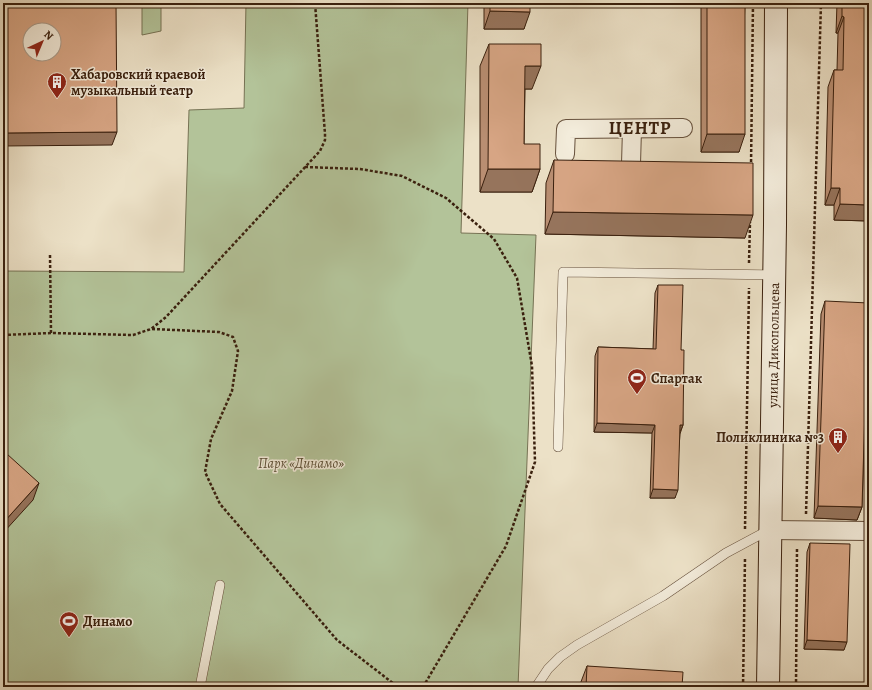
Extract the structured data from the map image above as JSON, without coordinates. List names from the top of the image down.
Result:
{
  "streets": {
    "main road": ["улица Дикопольцева"]
  },
  "districts": ["ЦЕНТР"],
  "parks": ["Парк «Динамо»"],
  "places": {
    "building": ["Хабаровский краевой музыкальный театр", "Поликлиника №3"],
    "sports": ["Спартак", "Динамо"]
  },
  "north": "top right"
}
